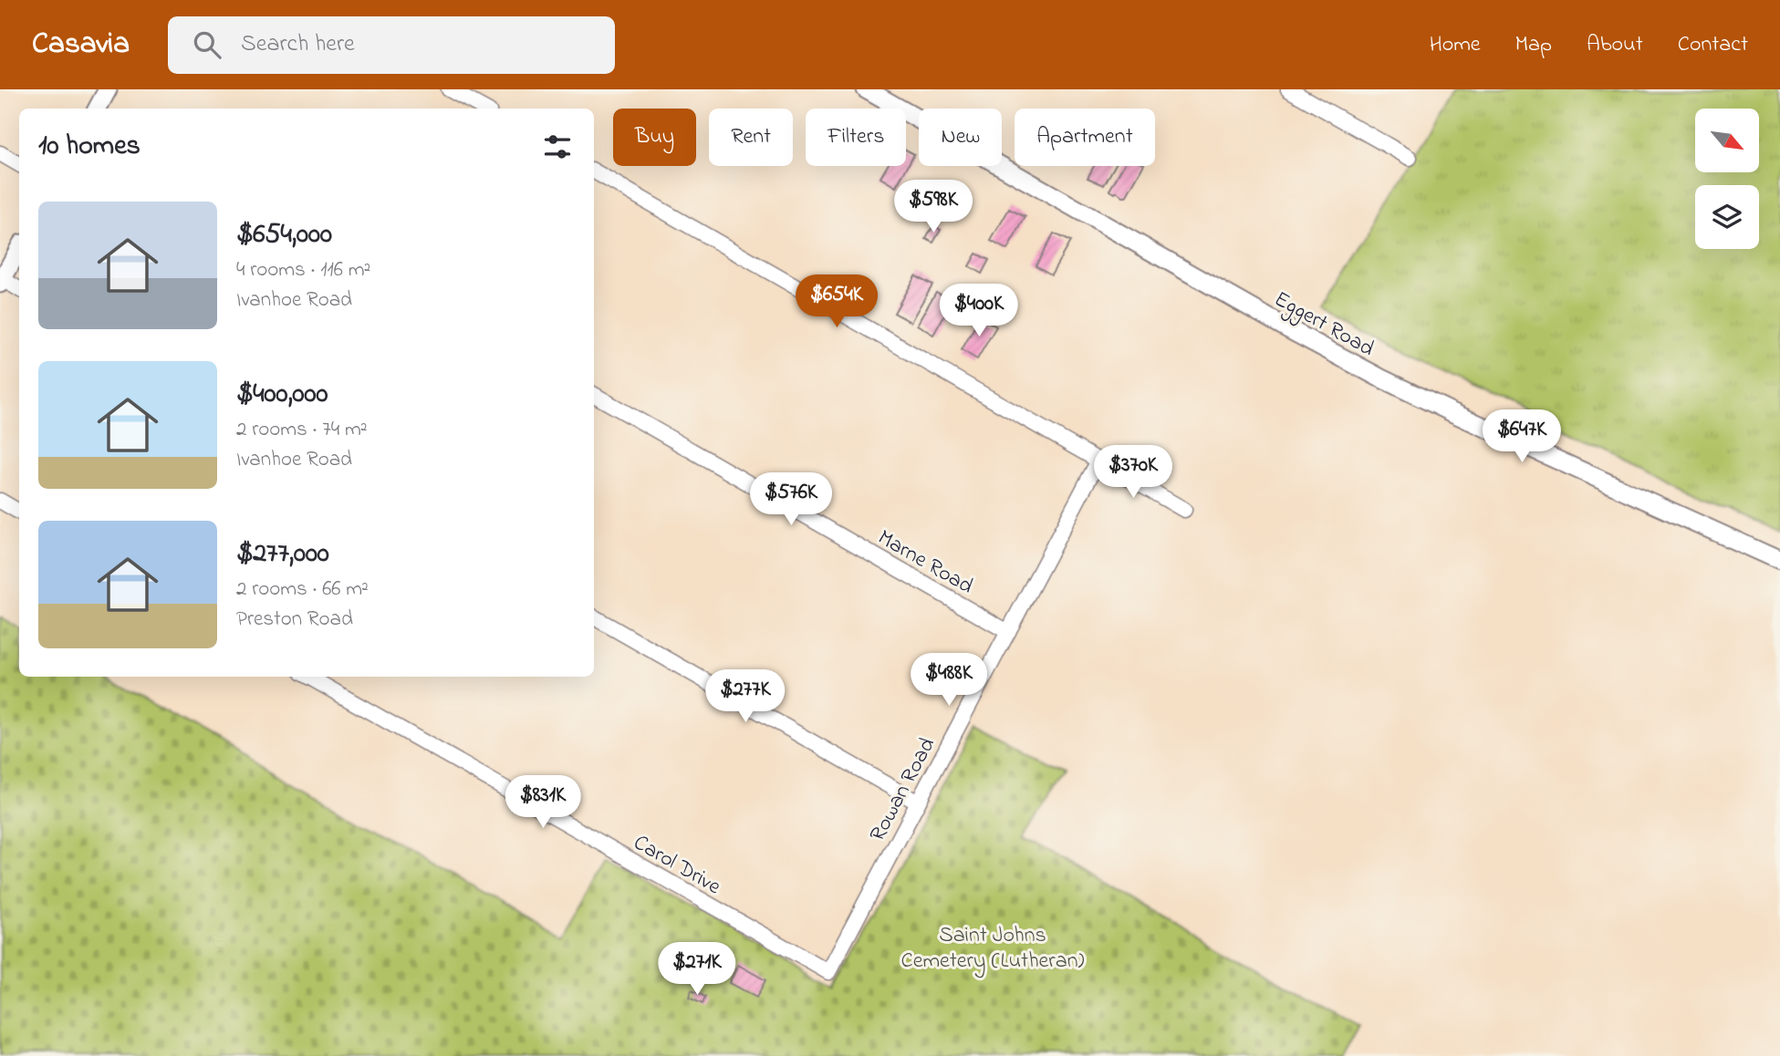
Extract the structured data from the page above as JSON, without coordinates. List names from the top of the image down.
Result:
{
  "streets": {
    "street": [
      "Eggert Road",
      "Marne Road",
      "Rowan Road",
      "Carol Drive"
    ]
  },
  "crossings": [
    ["Marne Road", "Rowan Road"],
    ["Rowan Road", "Carol Drive"]
  ],
  "parks": ["Saint Johns Cemetery (Lutheran)"],
  "north": "bottom right",
  "page": {
    "header": "Casavia",
    "search": "Search here",
    "nav": [
      "Home",
      "Map",
      "About",
      "Contact"
    ],
    "chip": [
      "Buy",
      "Rent",
      "Filters",
      "New",
      "Apartment"
    ],
    "heading": "10 homes",
    "price": [
      "$598K",
      "$654K",
      "$400K",
      "$647K",
      "$370K",
      "$576K",
      "$488K",
      "$277K",
      "$831K",
      "$271K"
    ],
    "list": [
      {
        "name": "$654,000",
        "note": "4 rooms · 116 m² · Ivanhoe Road"
      },
      {
        "name": "$400,000",
        "note": "2 rooms · 74 m² · Ivanhoe Road"
      },
      {
        "name": "$277,000",
        "note": "2 rooms · 66 m² · Preston Road"
      }
    ]
  }
}
